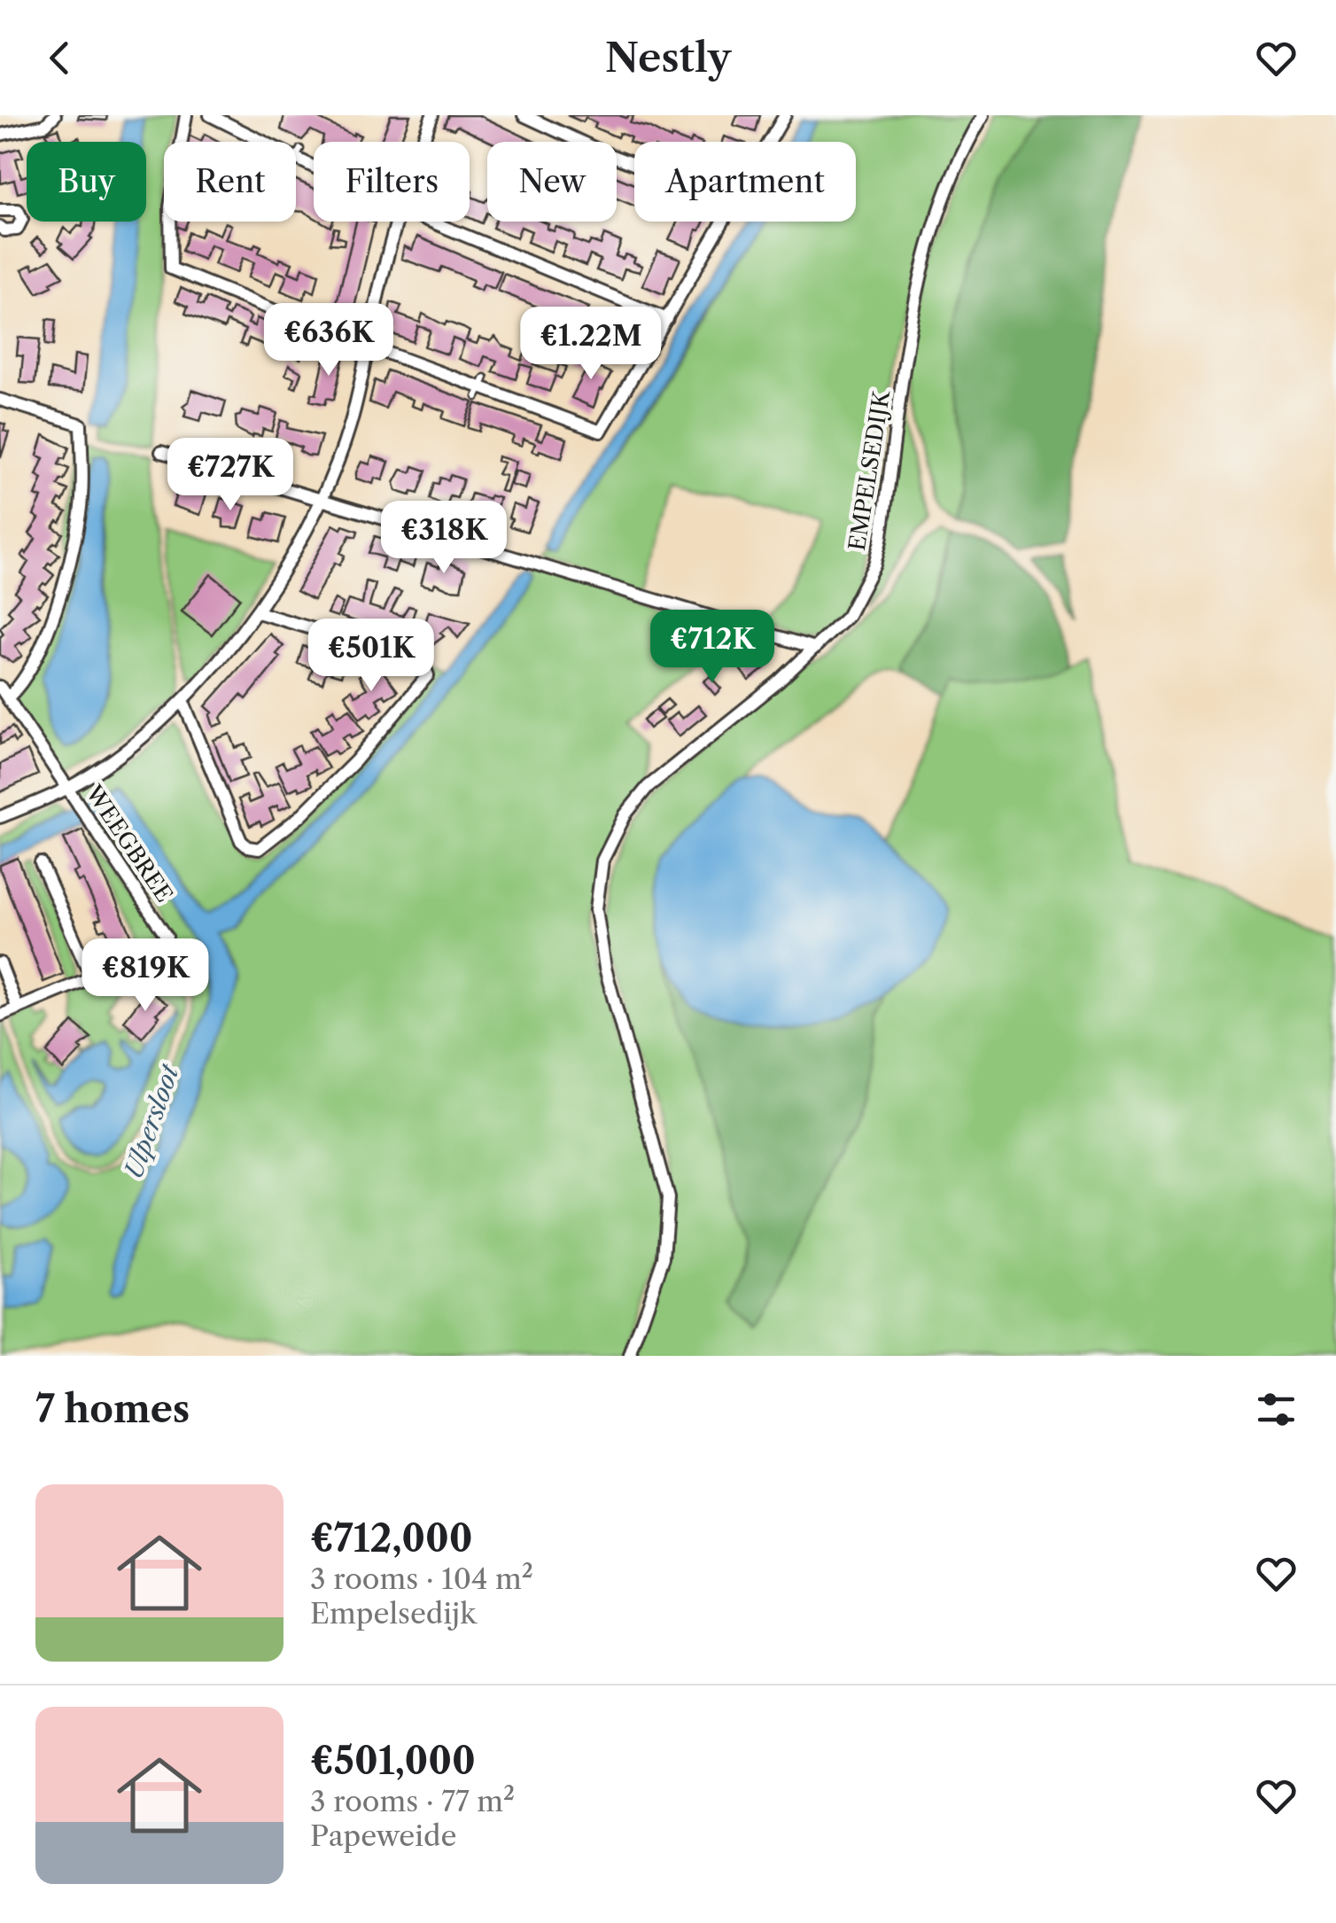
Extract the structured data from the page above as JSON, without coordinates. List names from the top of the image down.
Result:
{
  "streets": {
    "street": ["EMPELSEDIJK", "WEEGBREE"]
  },
  "water": ["Ulpersloot"],
  "page": {
    "header": "Nestly",
    "chip": [
      "Buy",
      "Rent",
      "Filters",
      "New",
      "Apartment"
    ],
    "price": [
      "€636K",
      "€1.22M",
      "€727K",
      "€318K",
      "€712K",
      "€501K",
      "€819K"
    ],
    "heading": "7 homes",
    "list": [
      {
        "name": "€712,000",
        "note": "3 rooms · 104 m² · Empelsedijk"
      },
      {
        "name": "€501,000",
        "note": "3 rooms · 77 m² · Papeweide"
      }
    ]
  }
}
